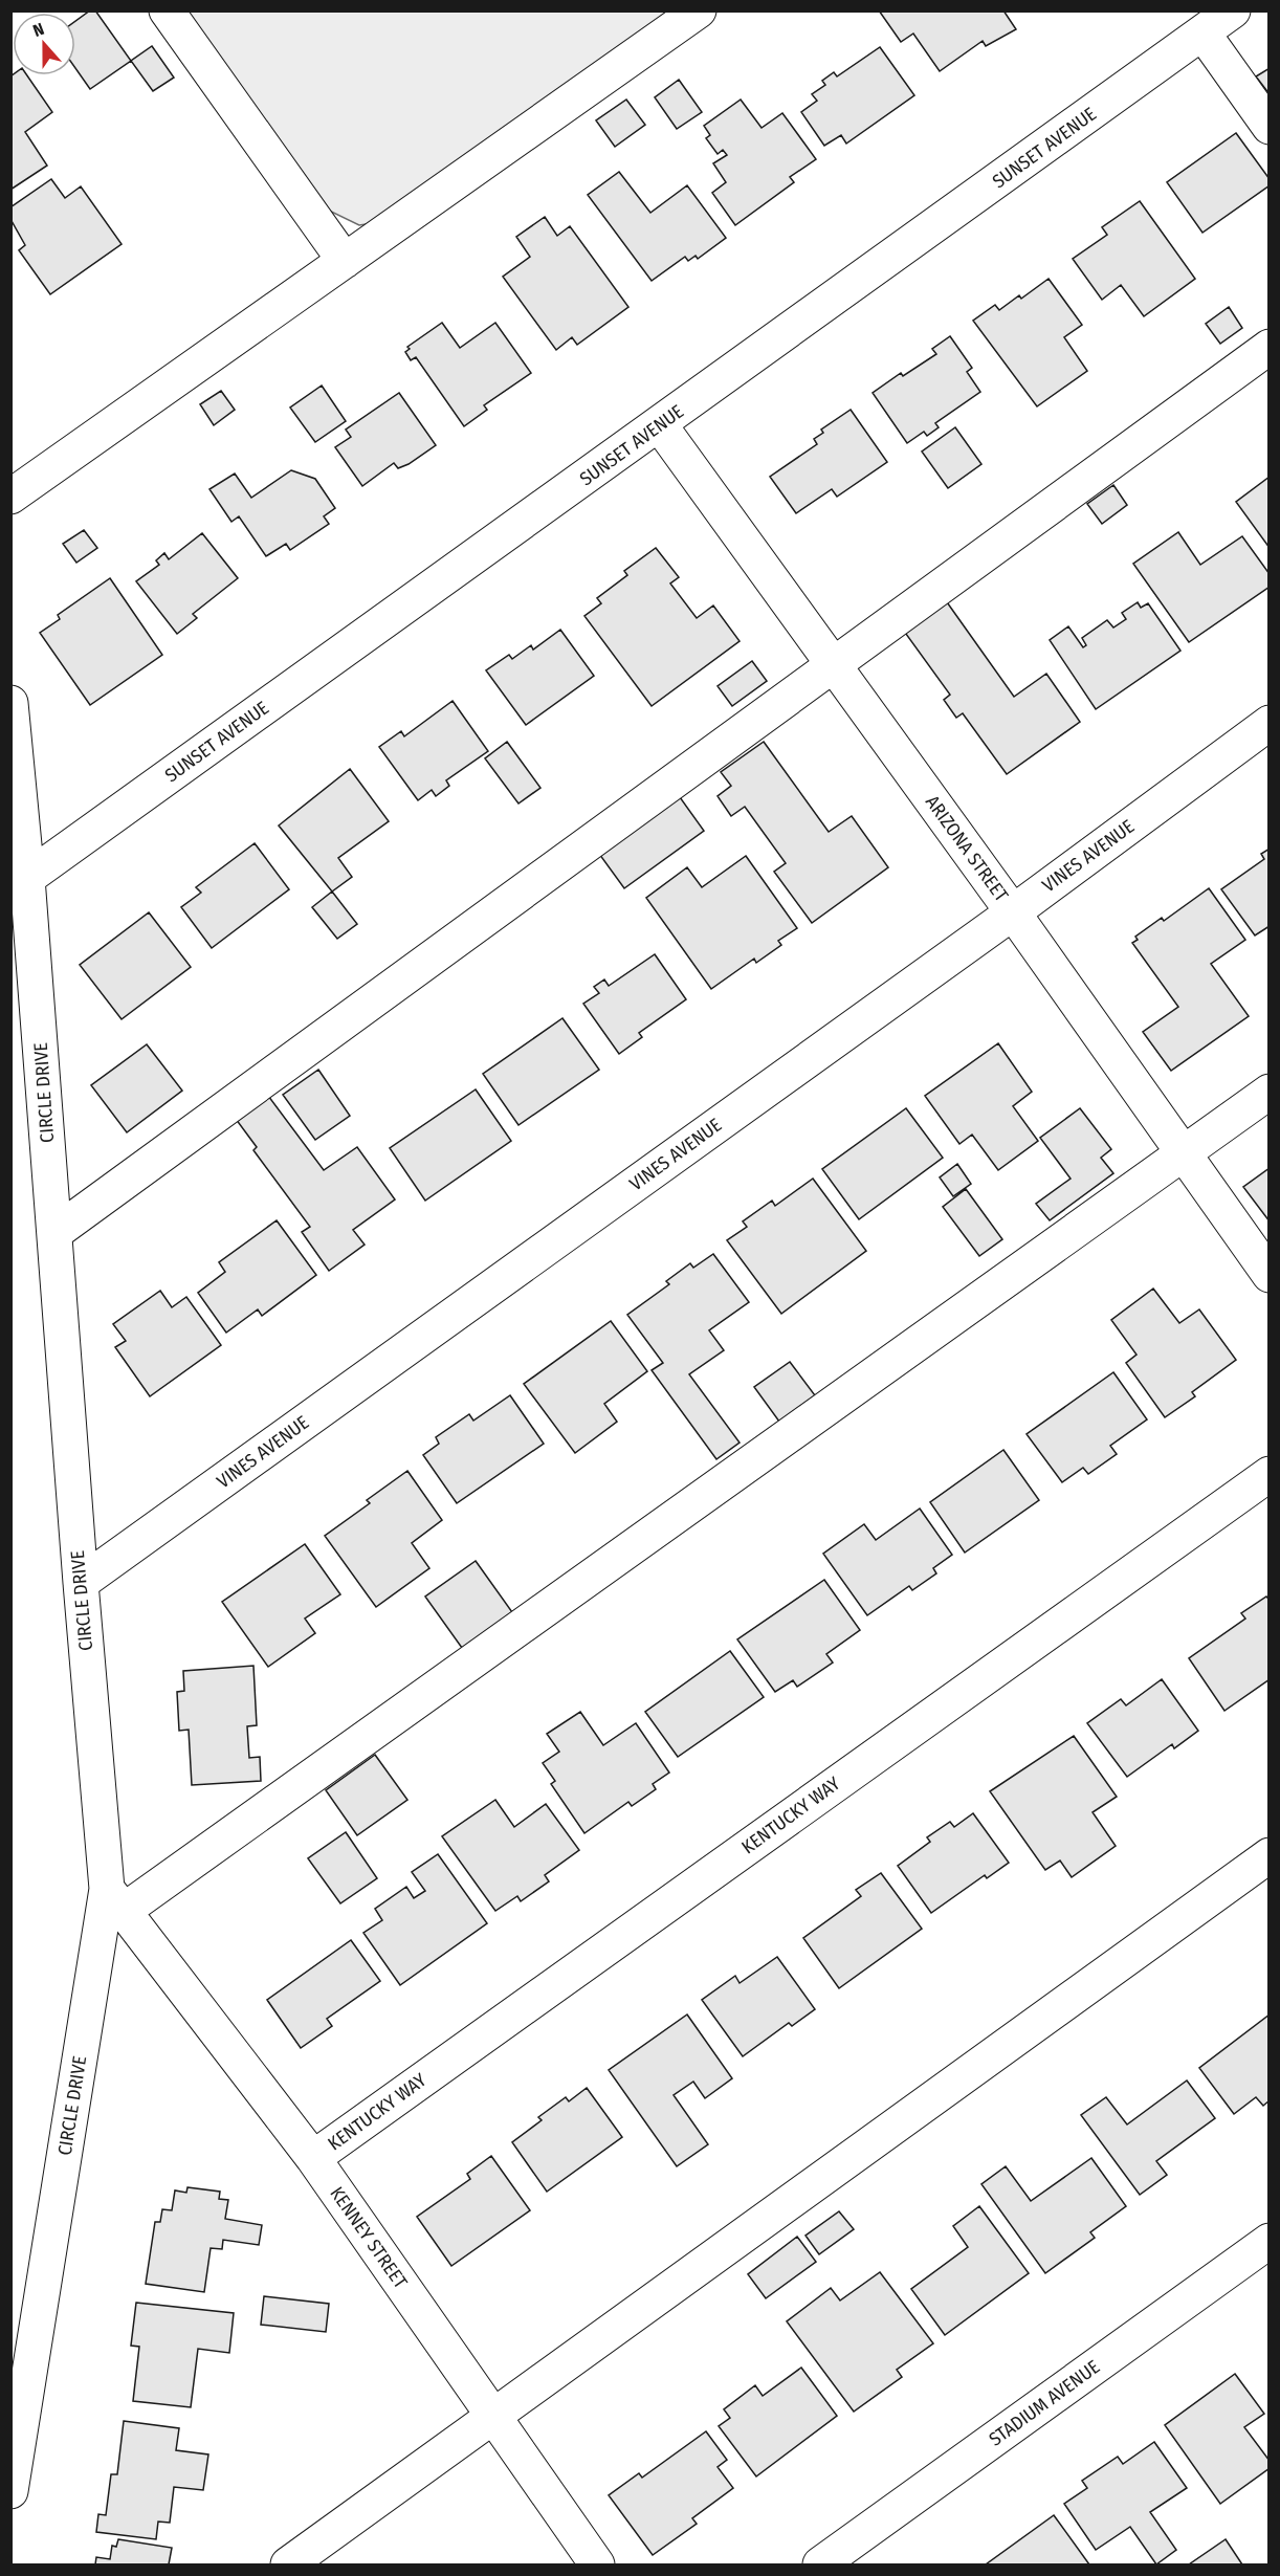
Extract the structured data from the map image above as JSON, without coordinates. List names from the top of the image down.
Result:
{
  "streets": {
    "street": [
      "SUNSET AVENUE",
      "ARIZONA STREET",
      "VINES AVENUE",
      "CIRCLE DRIVE",
      "KENTUCKY WAY",
      "KENNEY STREET",
      "STADIUM AVENUE"
    ]
  },
  "crossings": [
    ["SUNSET AVENUE", "ARIZONA STREET"],
    ["SUNSET AVENUE", "CIRCLE DRIVE"],
    ["ARIZONA STREET", "VINES AVENUE"],
    ["VINES AVENUE", "CIRCLE DRIVE"],
    ["CIRCLE DRIVE", "KENNEY STREET"],
    ["KENTUCKY WAY", "KENNEY STREET"]
  ],
  "north": "top"
}
